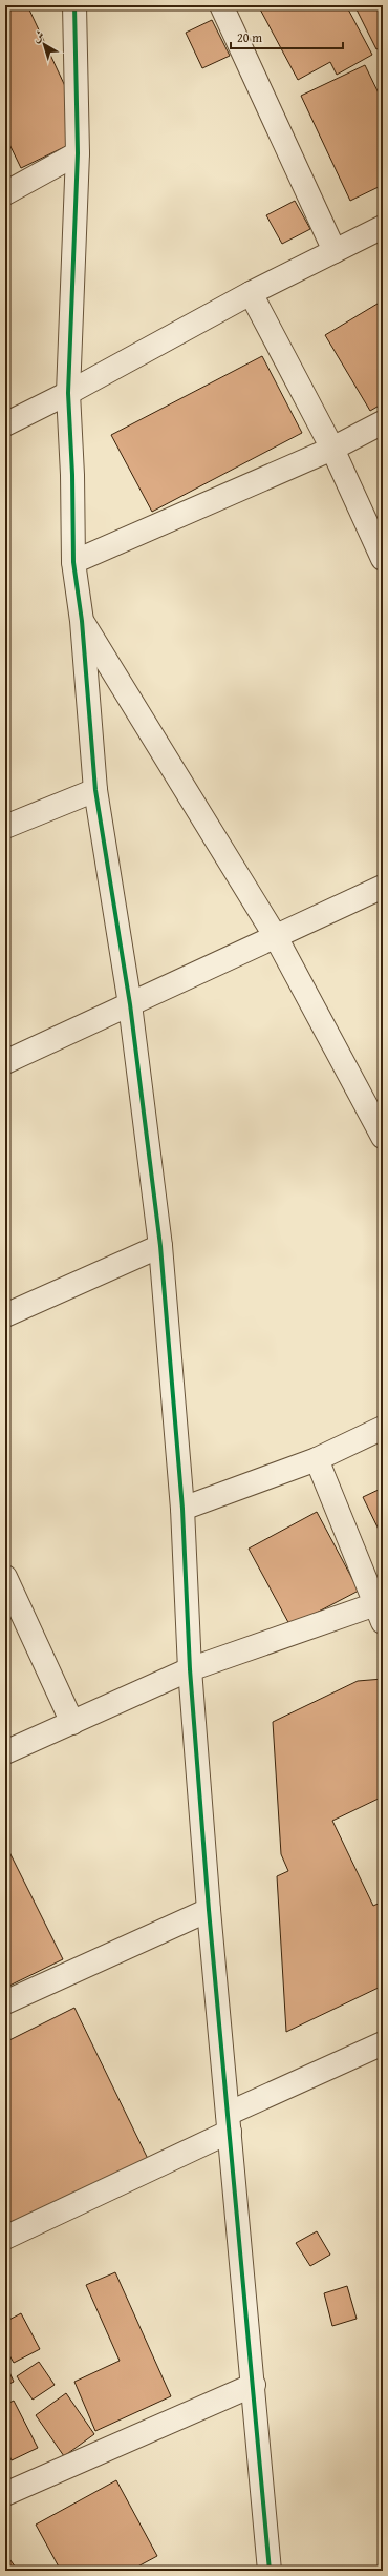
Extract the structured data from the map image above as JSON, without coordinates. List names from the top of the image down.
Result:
{
  "scale_bar": "20 m",
  "north": "top left"
}
